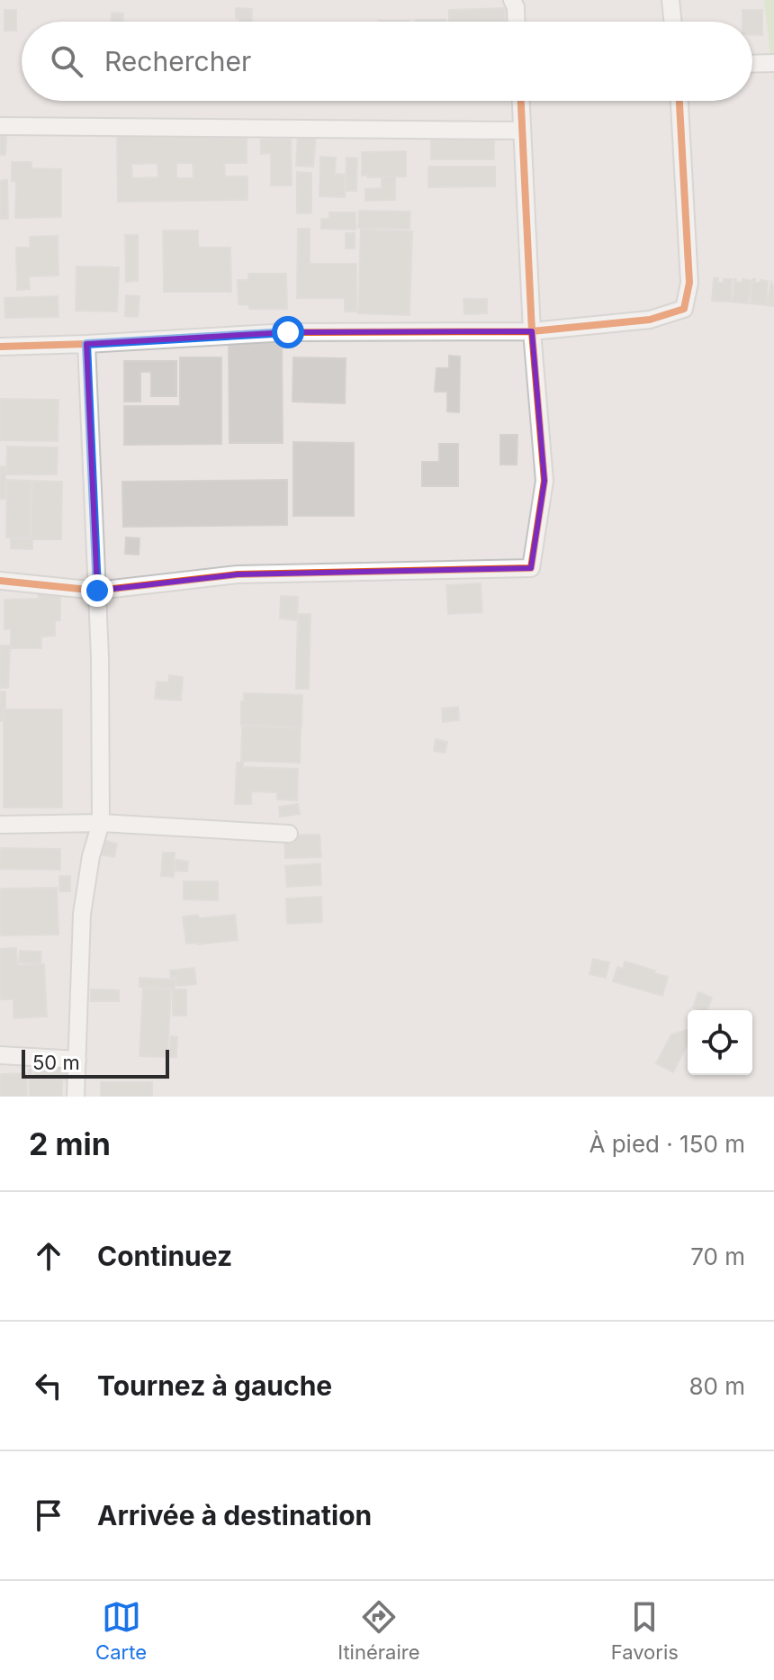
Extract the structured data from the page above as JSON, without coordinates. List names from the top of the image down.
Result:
{
  "scale_bar": "50 m",
  "page": {
    "search": "Rechercher",
    "scale": "50 m",
    "heading": ["2 min", "À pied · 150 m"],
    "list": [
      ["Continuez", "70 m"],
      ["Tournez à gauche", "80 m"],
      "Arrivée à destination"
    ],
    "nav": ["Carte", "Itinéraire", "Favoris"]
  }
}
